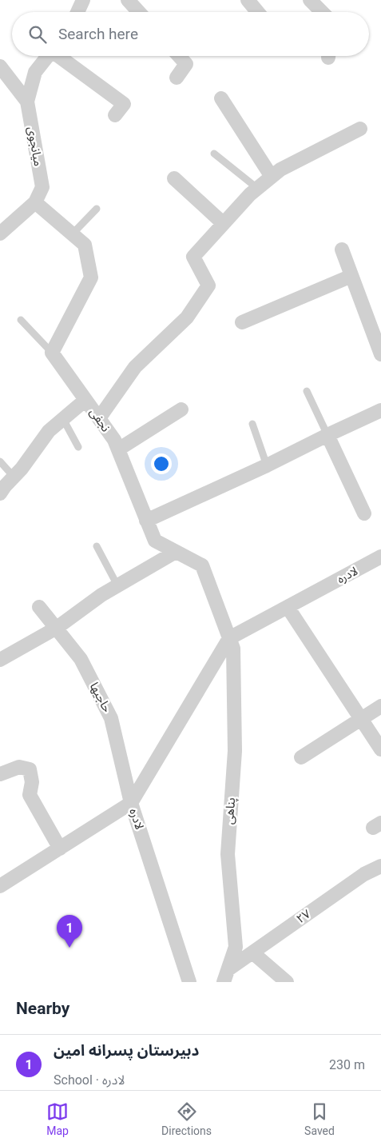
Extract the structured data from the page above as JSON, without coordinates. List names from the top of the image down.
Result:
{
  "streets": {
    "street": [
      "میانجوی",
      "نجفی",
      "لادره",
      "حاجیها",
      "پناهی",
      "۲۷"
    ]
  },
  "crossings": [
    ["نجفی", "لادره"],
    ["نجفی", "پناهی"],
    ["لادره", "حاجیها"],
    ["لادره", "پناهی"],
    ["پناهی", "۲۷"]
  ],
  "page": {
    "search": "Search here",
    "pins": "1",
    "heading": "Nearby",
    "list": [
      {
        "mark": "1",
        "name": "دبیرستان پسرانه امین",
        "note": "School · لادره",
        "value": "230 m"
      }
    ],
    "nav": ["Map", "Directions", "Saved"]
  }
}
